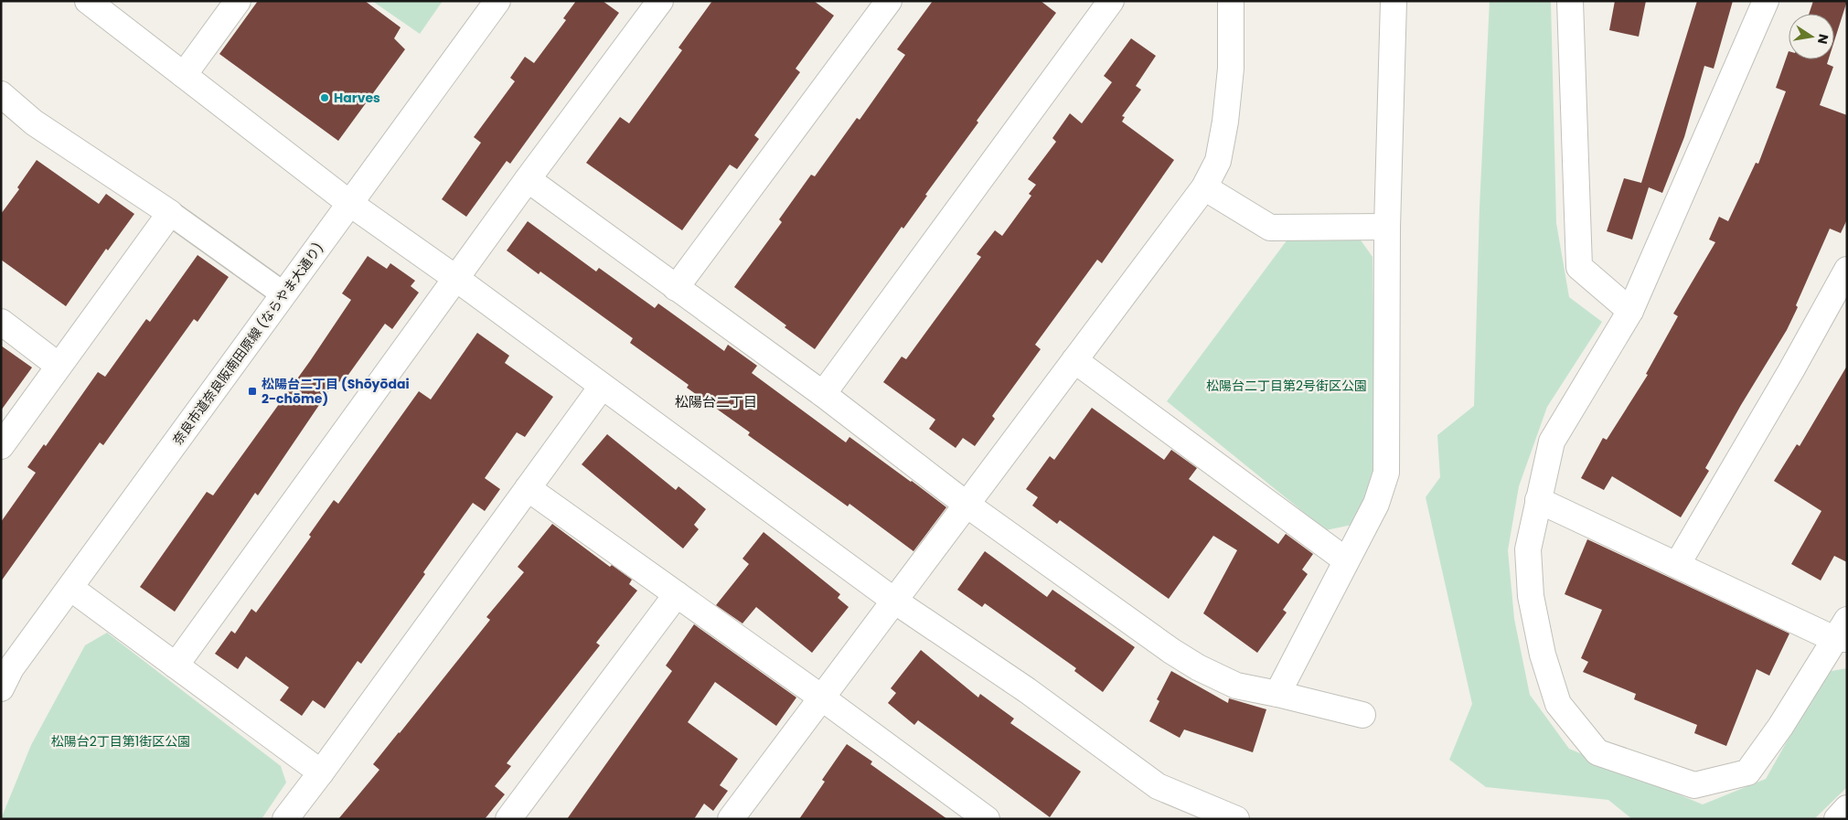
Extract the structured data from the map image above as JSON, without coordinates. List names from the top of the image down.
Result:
{
  "streets": {
    "street": ["奈良市道奈良阪南田原線 (ならやま大通り)"]
  },
  "districts": ["松陽台二丁目"],
  "parks": ["松陽台二丁目第2号街区公園", "松陽台2丁目第1街区公園"],
  "places": {
    "other": ["Harves"],
    "transit": ["松陽台二丁目 (Shōyōdai 2-chōme)"]
  },
  "north": "right"
}
